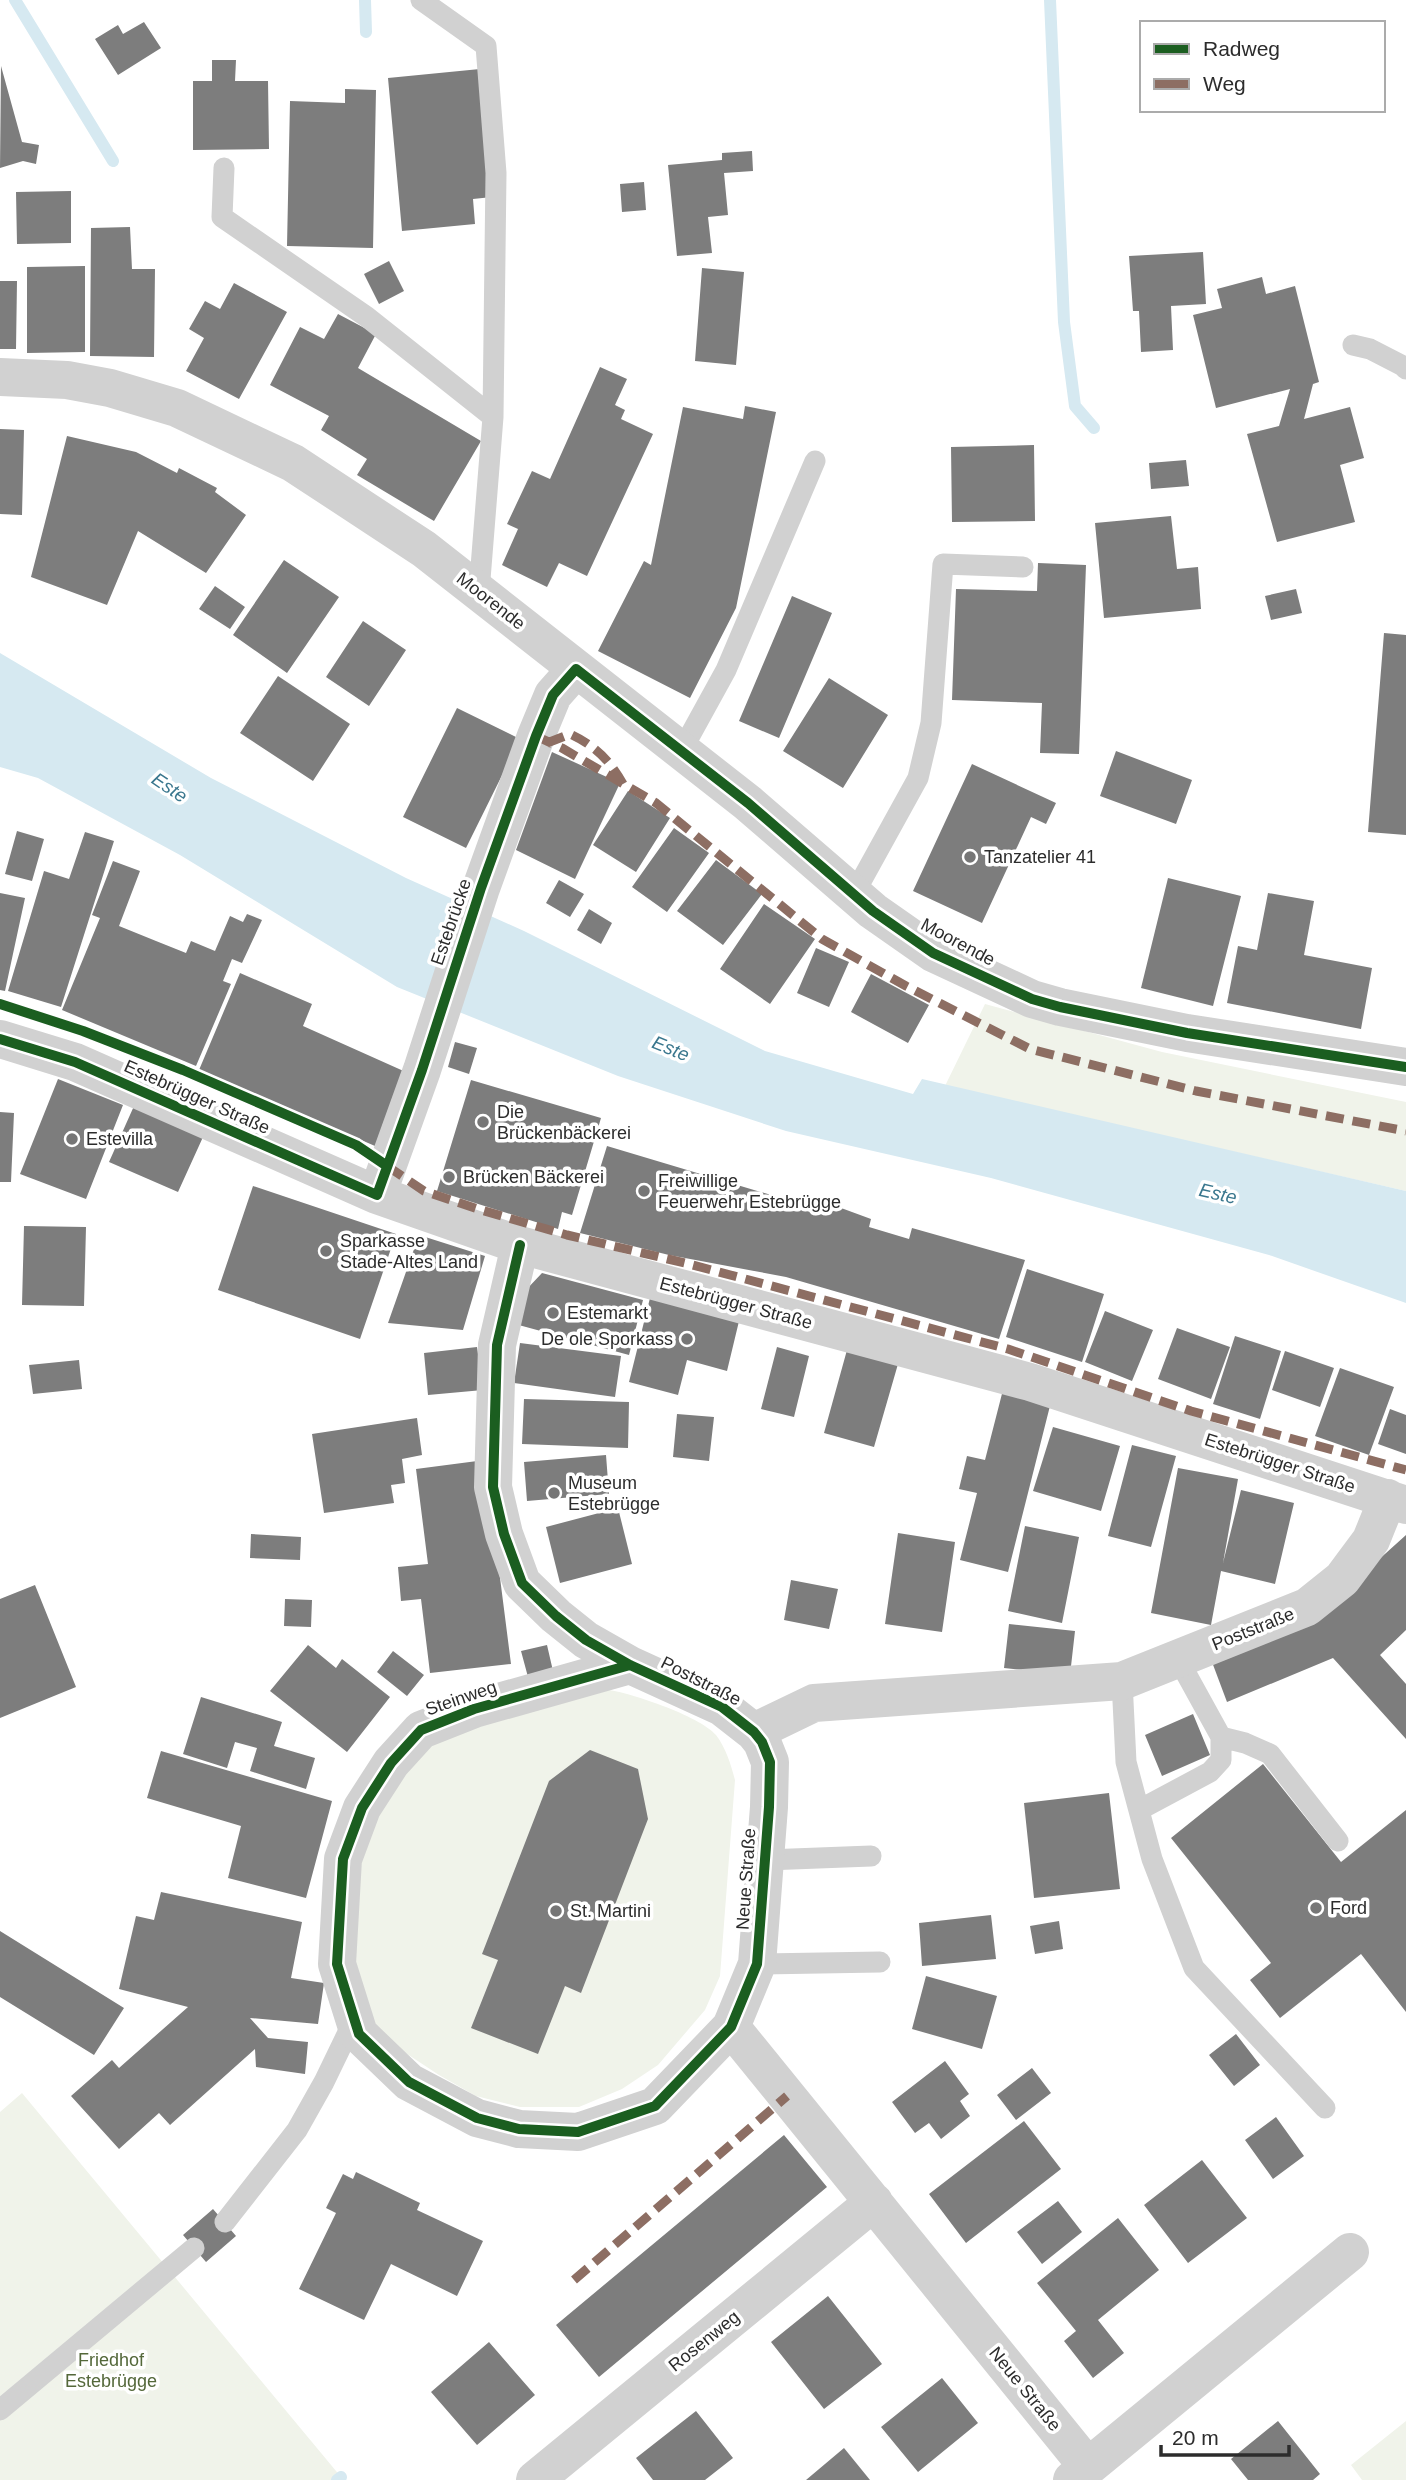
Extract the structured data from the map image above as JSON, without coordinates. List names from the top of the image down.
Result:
{
  "streets": {
    "street": [
      "Moorende",
      "Estebrücke",
      "Estebrügger Straße",
      "Poststraße",
      "Steinweg",
      "Neue Straße",
      "Rosenweg"
    ]
  },
  "crossings": [
    ["Moorende", "Estebrücke"],
    ["Estebrücke", "Estebrügger Straße"],
    ["Estebrügger Straße", "Poststraße"],
    ["Poststraße", "Steinweg"],
    ["Poststraße", "Neue Straße"],
    ["Steinweg", "Neue Straße"],
    ["Neue Straße", "Rosenweg"]
  ],
  "water": ["Este"],
  "parks": ["Friedhof Estebrügge"],
  "places": [
    "Tanzatelier 41",
    "Die Brückenbäckerei",
    "Estevilla",
    "Brücken Bäckerei",
    "Freiwillige Feuerwehr Estebrügge",
    "Sparkasse Stade-Altes Land",
    "Estemarkt",
    "De ole Sporkass",
    "Museum Estebrügge",
    "Ford",
    "St. Martini"
  ],
  "legend": ["Radweg", "Weg"],
  "scale_bar": "20 m"
}
